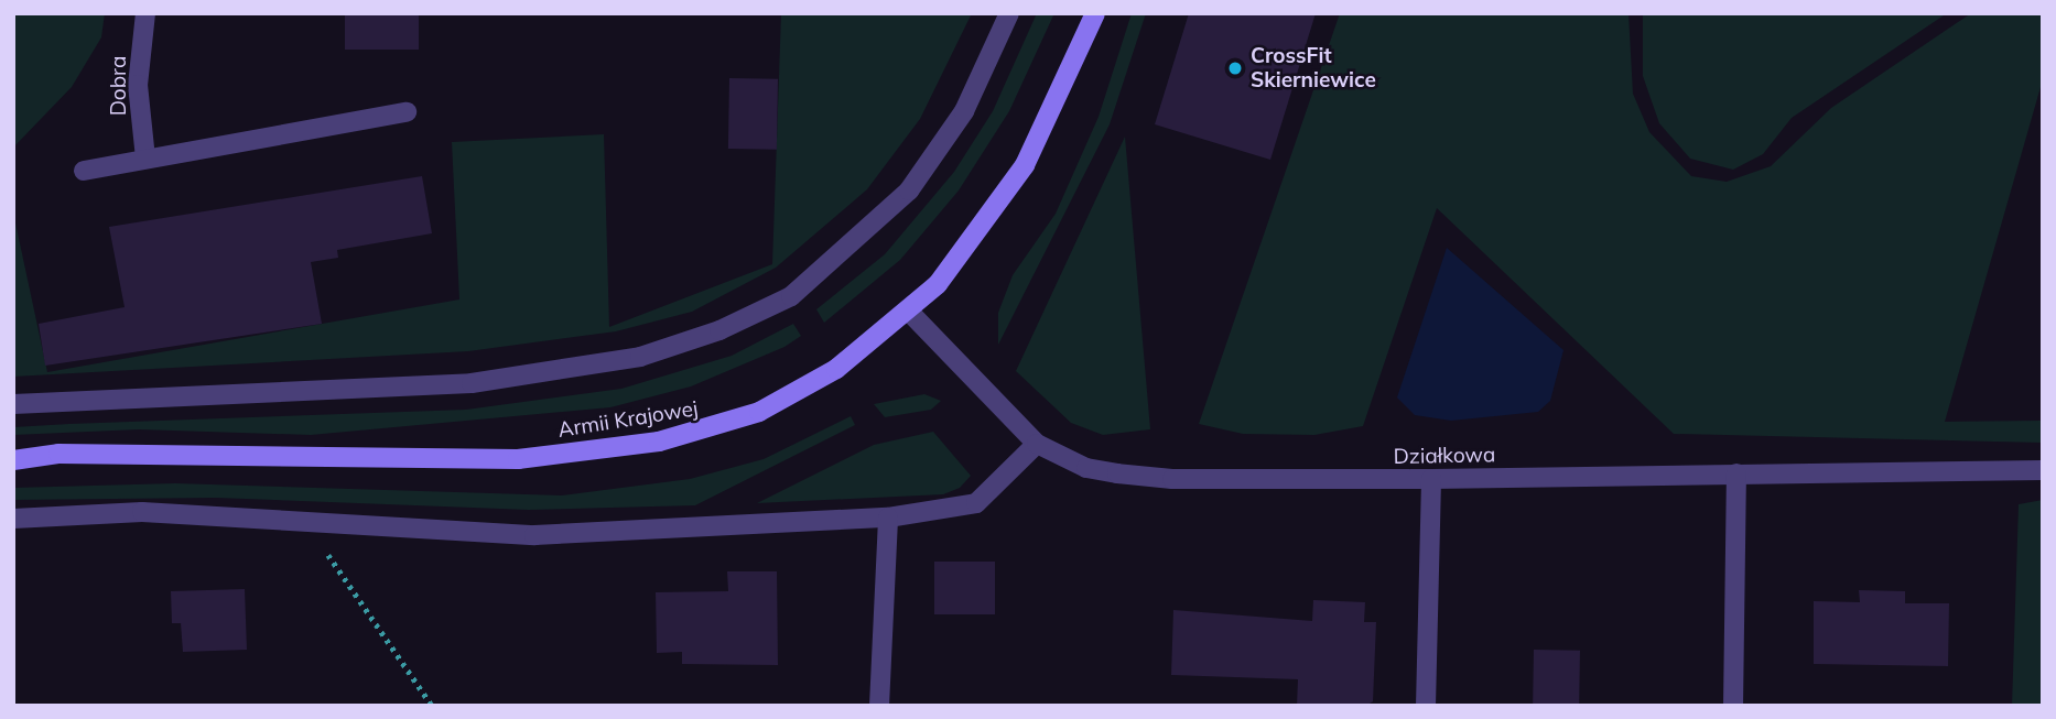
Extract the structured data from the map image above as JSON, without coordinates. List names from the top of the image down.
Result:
{
  "streets": {
    "street": ["Dobra", "Armii Krajowej", "Działkowa"]
  },
  "crossings": [
    ["Armii Krajowej", "Działkowa"]
  ],
  "places": ["CrossFit Skierniewice"]
}
